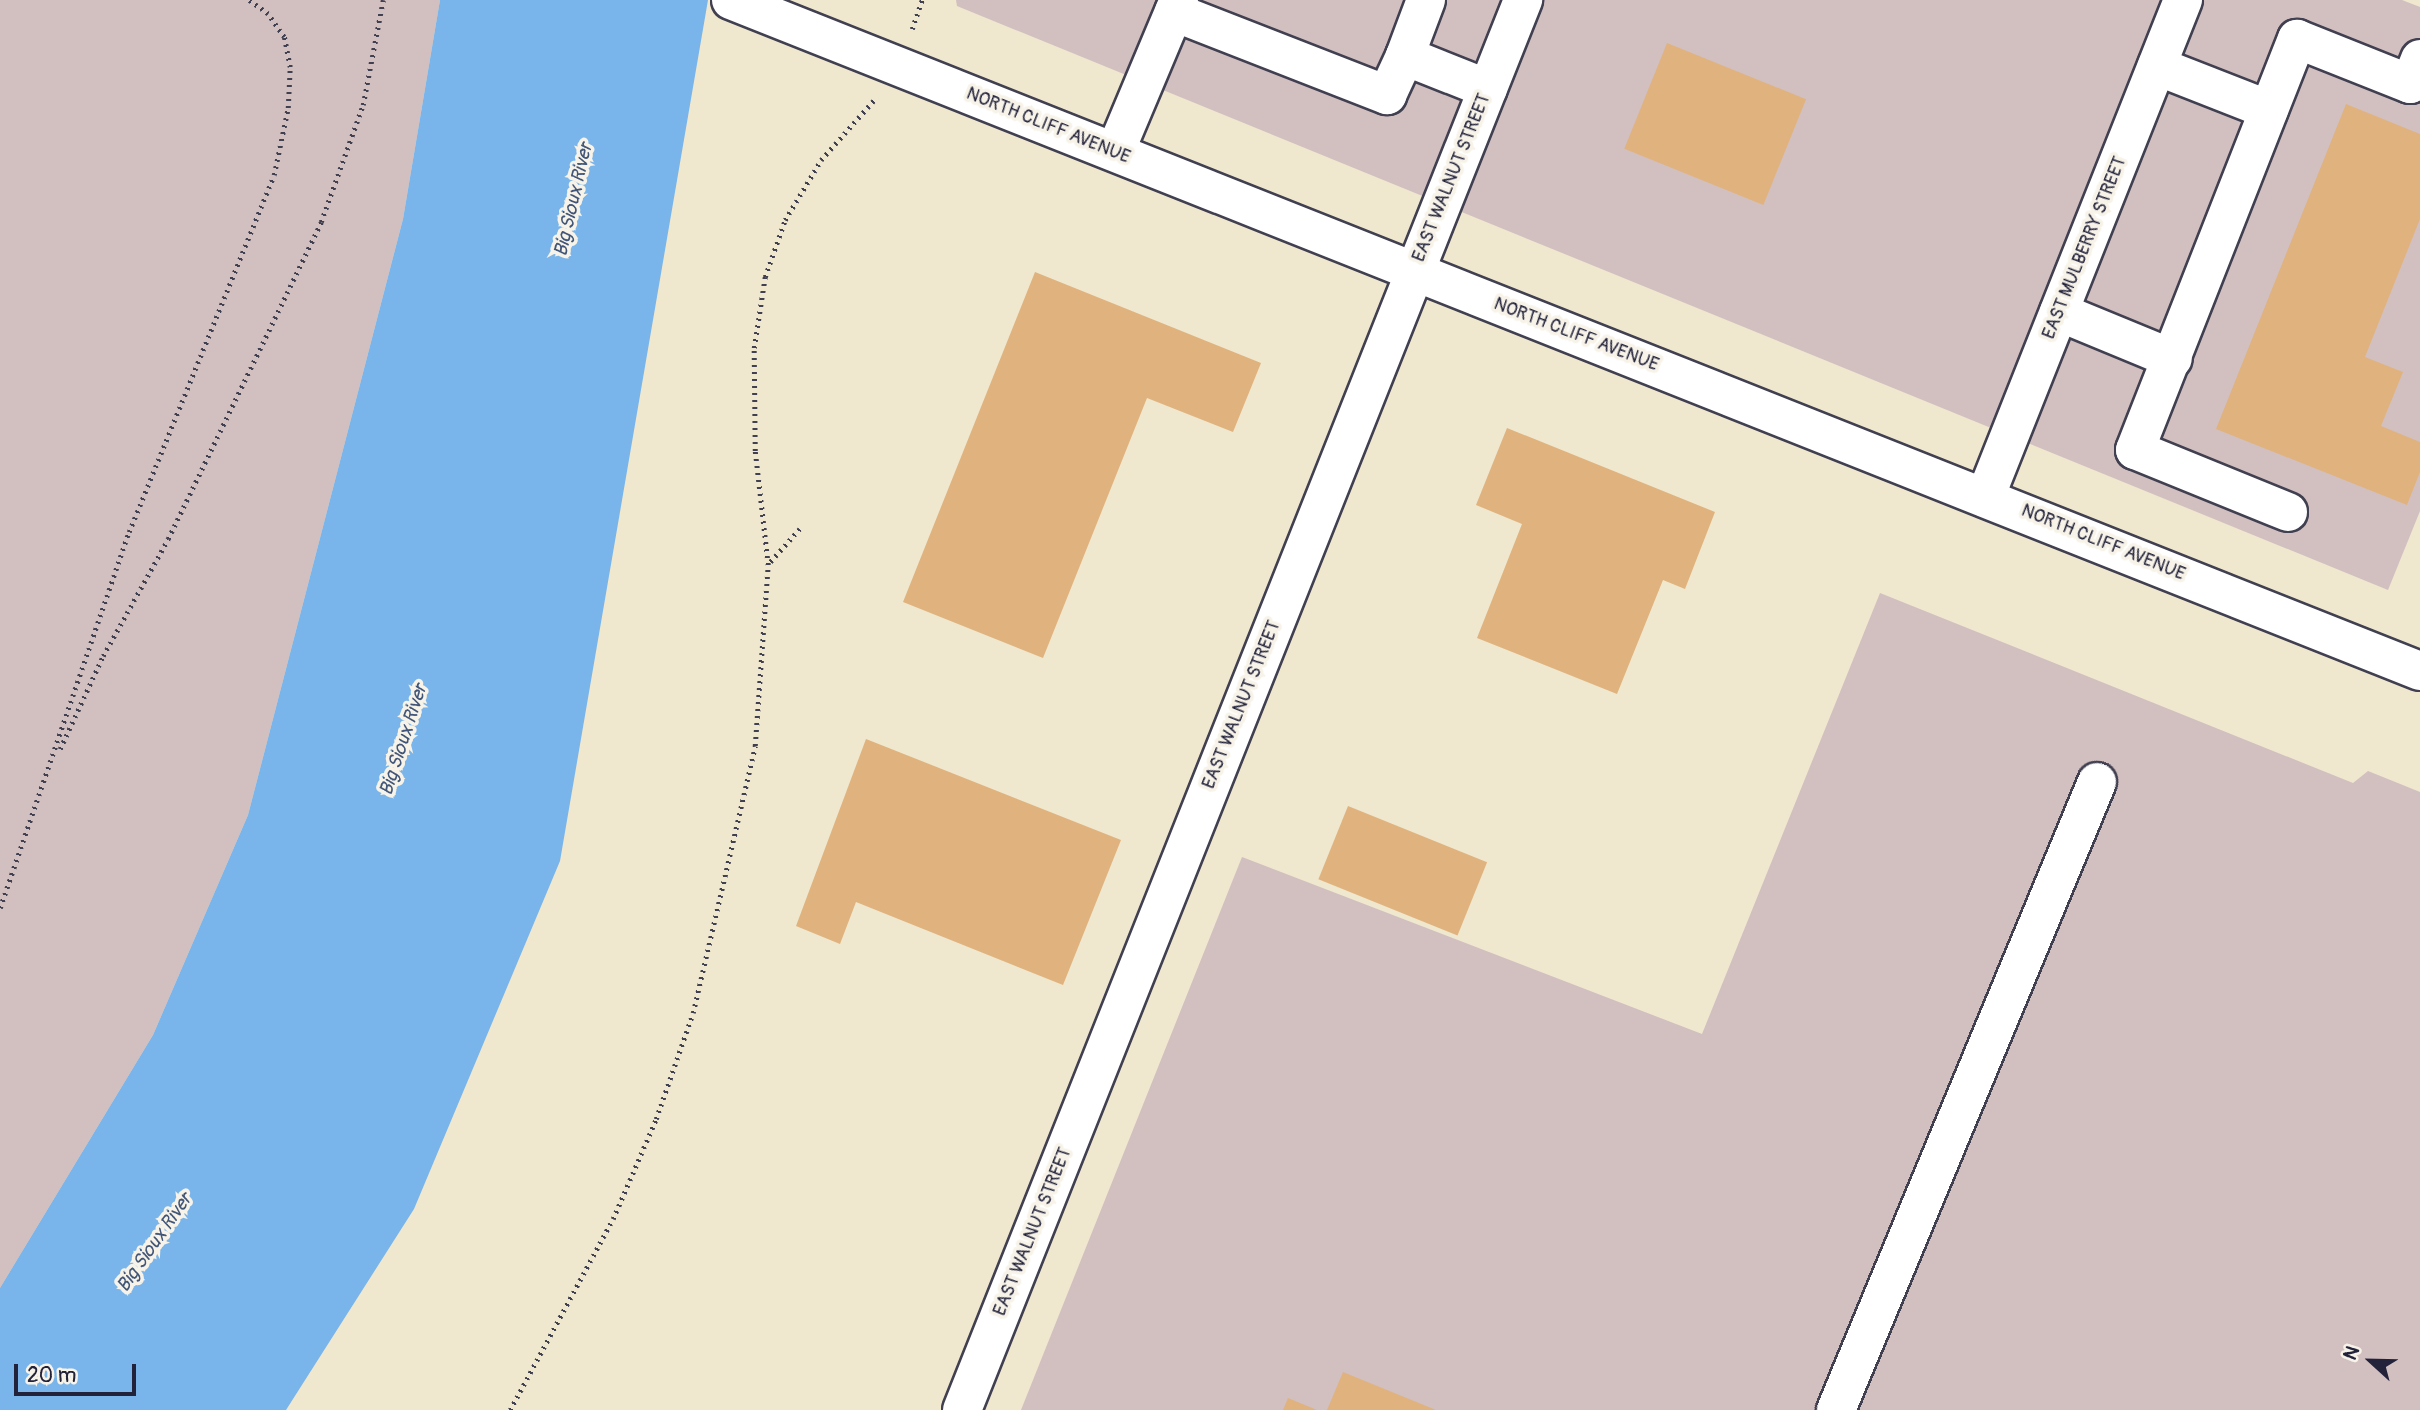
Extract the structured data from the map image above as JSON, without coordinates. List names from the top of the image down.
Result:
{
  "streets": {
    "street": ["NORTH CLIFF AVENUE", "EAST WALNUT STREET", "EAST MULBERRY STREET"]
  },
  "crossings": [
    ["NORTH CLIFF AVENUE", "EAST WALNUT STREET"],
    ["NORTH CLIFF AVENUE", "EAST MULBERRY STREET"]
  ],
  "water": ["Big Sioux River"],
  "scale_bar": "20 m",
  "north": "left"
}
